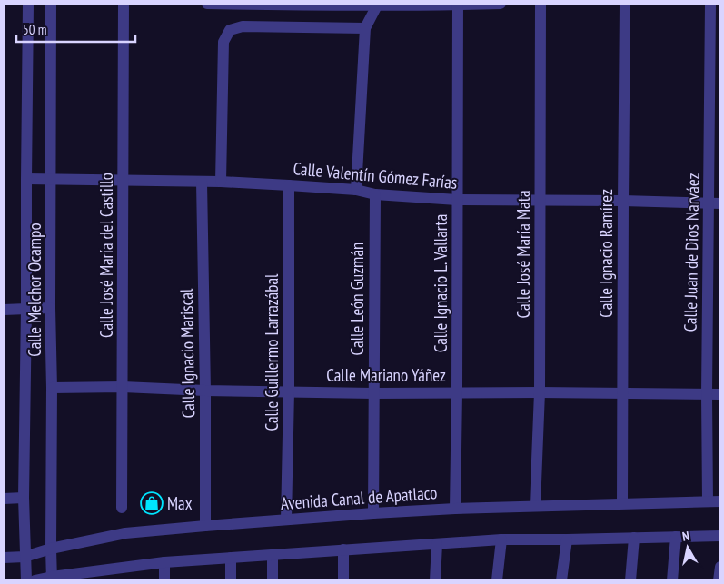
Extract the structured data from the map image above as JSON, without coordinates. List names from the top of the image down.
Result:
{
  "streets": {
    "street": [
      "Calle Valentín Gómez Farías",
      "Calle Juan de Dios Narváez",
      "Calle Ignacio Ramírez",
      "Calle José María Mata",
      "Calle José María del Castillo",
      "Calle Ignacio L. Vallarta",
      "Calle Melchor Ocampo",
      "Calle León Guzmán",
      "Calle Guillermo Larrazábal",
      "Calle Ignacio Mariscal",
      "Calle Mariano Yáñez",
      "Avenida Canal de Apatlaco"
    ]
  },
  "crossings": [
    ["Calle Valentín Gómez Farías", "Calle Juan de Dios Narváez"],
    ["Calle Valentín Gómez Farías", "Calle Ignacio Ramírez"],
    ["Calle Valentín Gómez Farías", "Calle José María Mata"],
    ["Calle Valentín Gómez Farías", "Calle José María del Castillo"],
    ["Calle Valentín Gómez Farías", "Calle Ignacio L. Vallarta"],
    ["Calle Valentín Gómez Farías", "Calle Melchor Ocampo"],
    ["Calle Valentín Gómez Farías", "Calle León Guzmán"],
    ["Calle Valentín Gómez Farías", "Calle Guillermo Larrazábal"],
    ["Calle Valentín Gómez Farías", "Calle Ignacio Mariscal"],
    ["Calle Juan de Dios Narváez", "Calle Mariano Yáñez"],
    ["Calle Juan de Dios Narváez", "Avenida Canal de Apatlaco"],
    ["Calle Ignacio Ramírez", "Calle Mariano Yáñez"],
    ["Calle Ignacio Ramírez", "Avenida Canal de Apatlaco"],
    ["Calle José María Mata", "Calle Mariano Yáñez"],
    ["Calle José María Mata", "Avenida Canal de Apatlaco"],
    ["Calle José María del Castillo", "Calle Mariano Yáñez"],
    ["Calle Ignacio L. Vallarta", "Calle Mariano Yáñez"],
    ["Calle Ignacio L. Vallarta", "Avenida Canal de Apatlaco"],
    ["Calle Melchor Ocampo", "Calle Mariano Yáñez"],
    ["Calle Melchor Ocampo", "Avenida Canal de Apatlaco"],
    ["Calle León Guzmán", "Calle Mariano Yáñez"],
    ["Calle León Guzmán", "Avenida Canal de Apatlaco"],
    ["Calle Guillermo Larrazábal", "Calle Mariano Yáñez"],
    ["Calle Guillermo Larrazábal", "Avenida Canal de Apatlaco"],
    ["Calle Ignacio Mariscal", "Calle Mariano Yáñez"],
    ["Calle Ignacio Mariscal", "Avenida Canal de Apatlaco"]
  ],
  "places": {
    "shop": ["Max"]
  },
  "scale_bar": "50 m",
  "north": "top"
}
